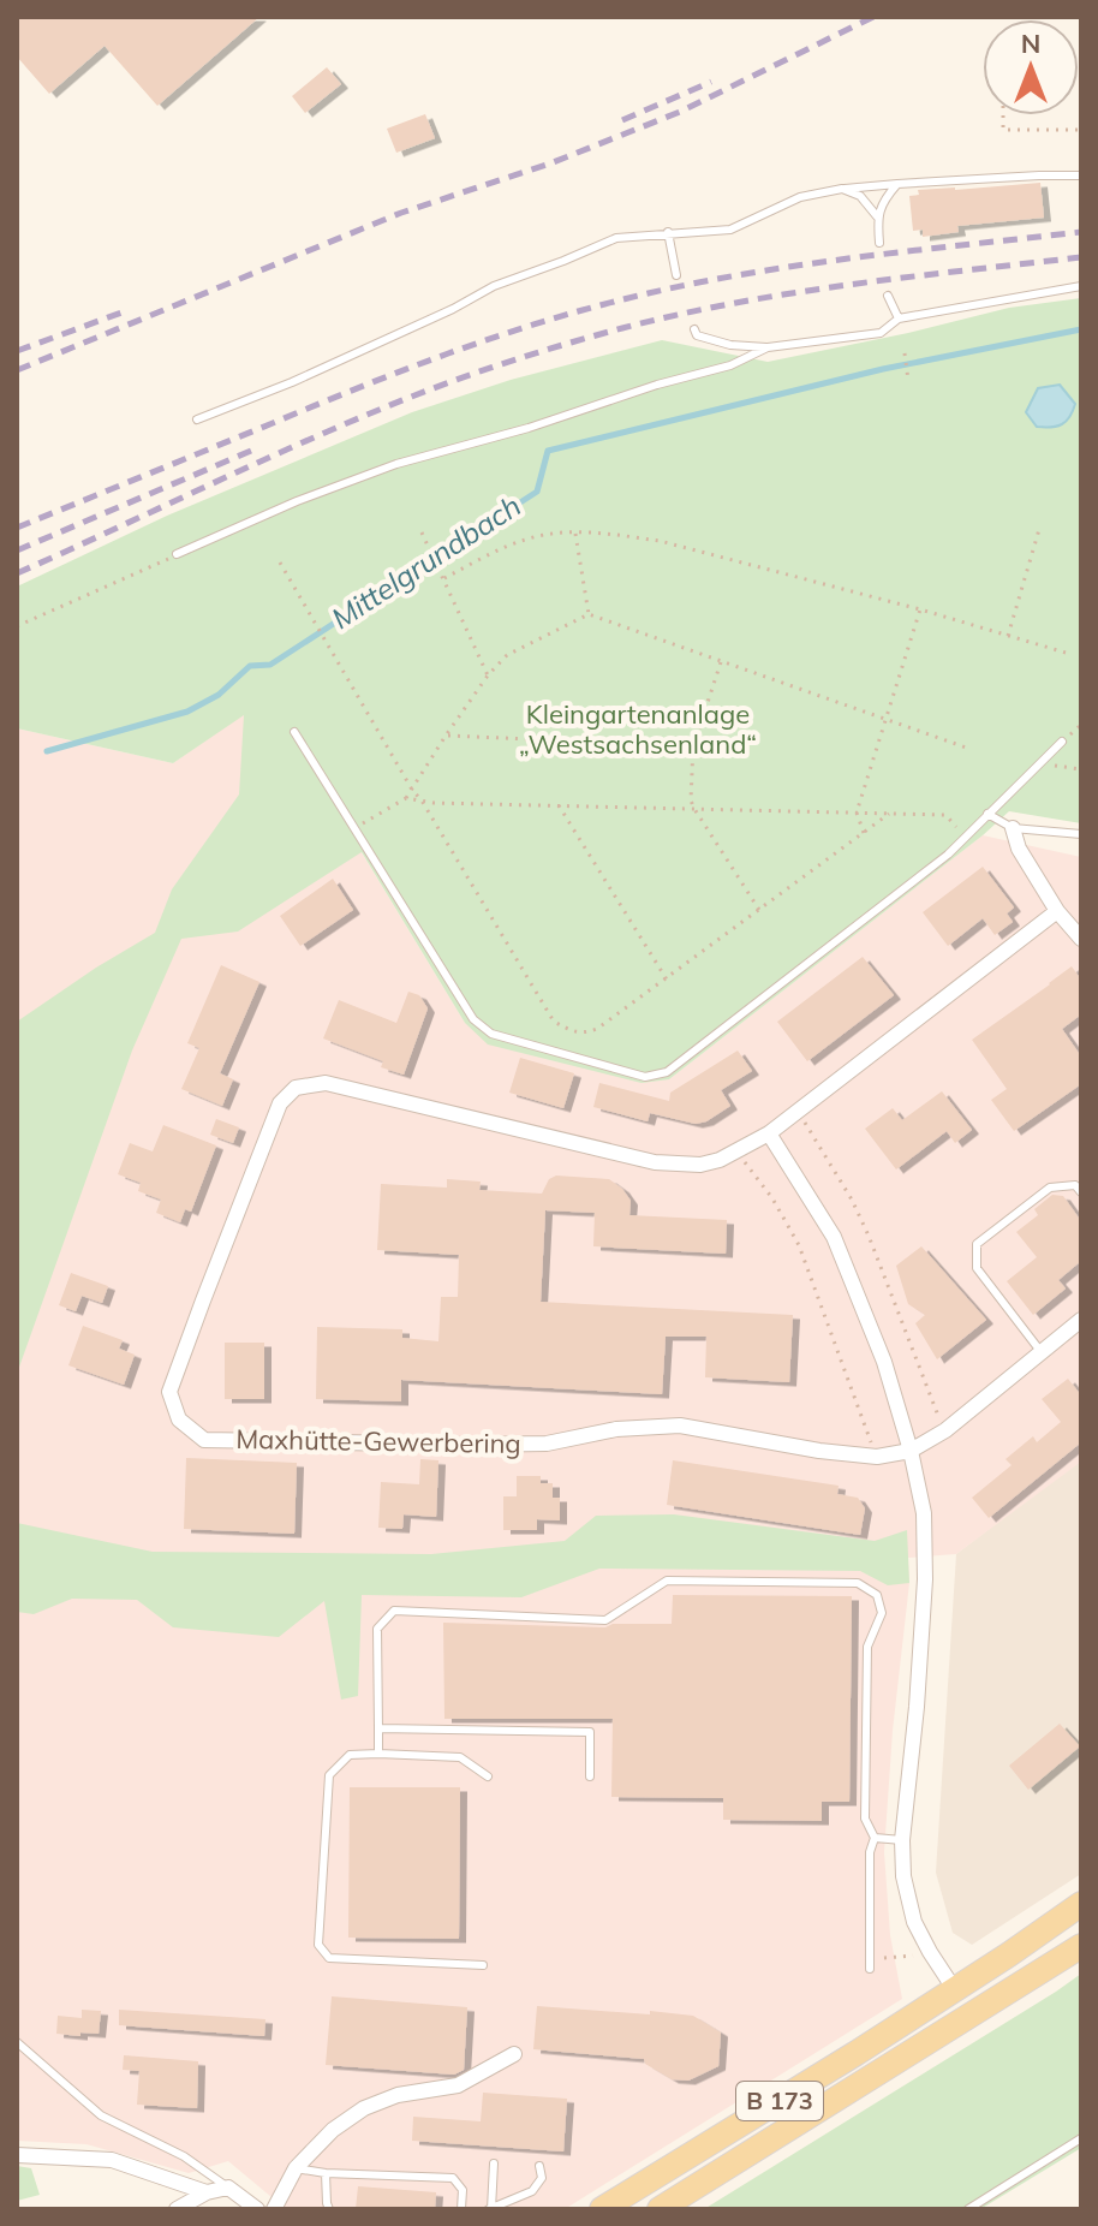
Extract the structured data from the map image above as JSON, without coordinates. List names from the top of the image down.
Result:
{
  "streets": {
    "main road": ["B 173"],
    "street": ["Maxhütte-Gewerbering"]
  },
  "water": ["Mittelgrundbach"],
  "parks": ["Kleingartenanlage „Westsachsenland“"],
  "north": "top"
}
